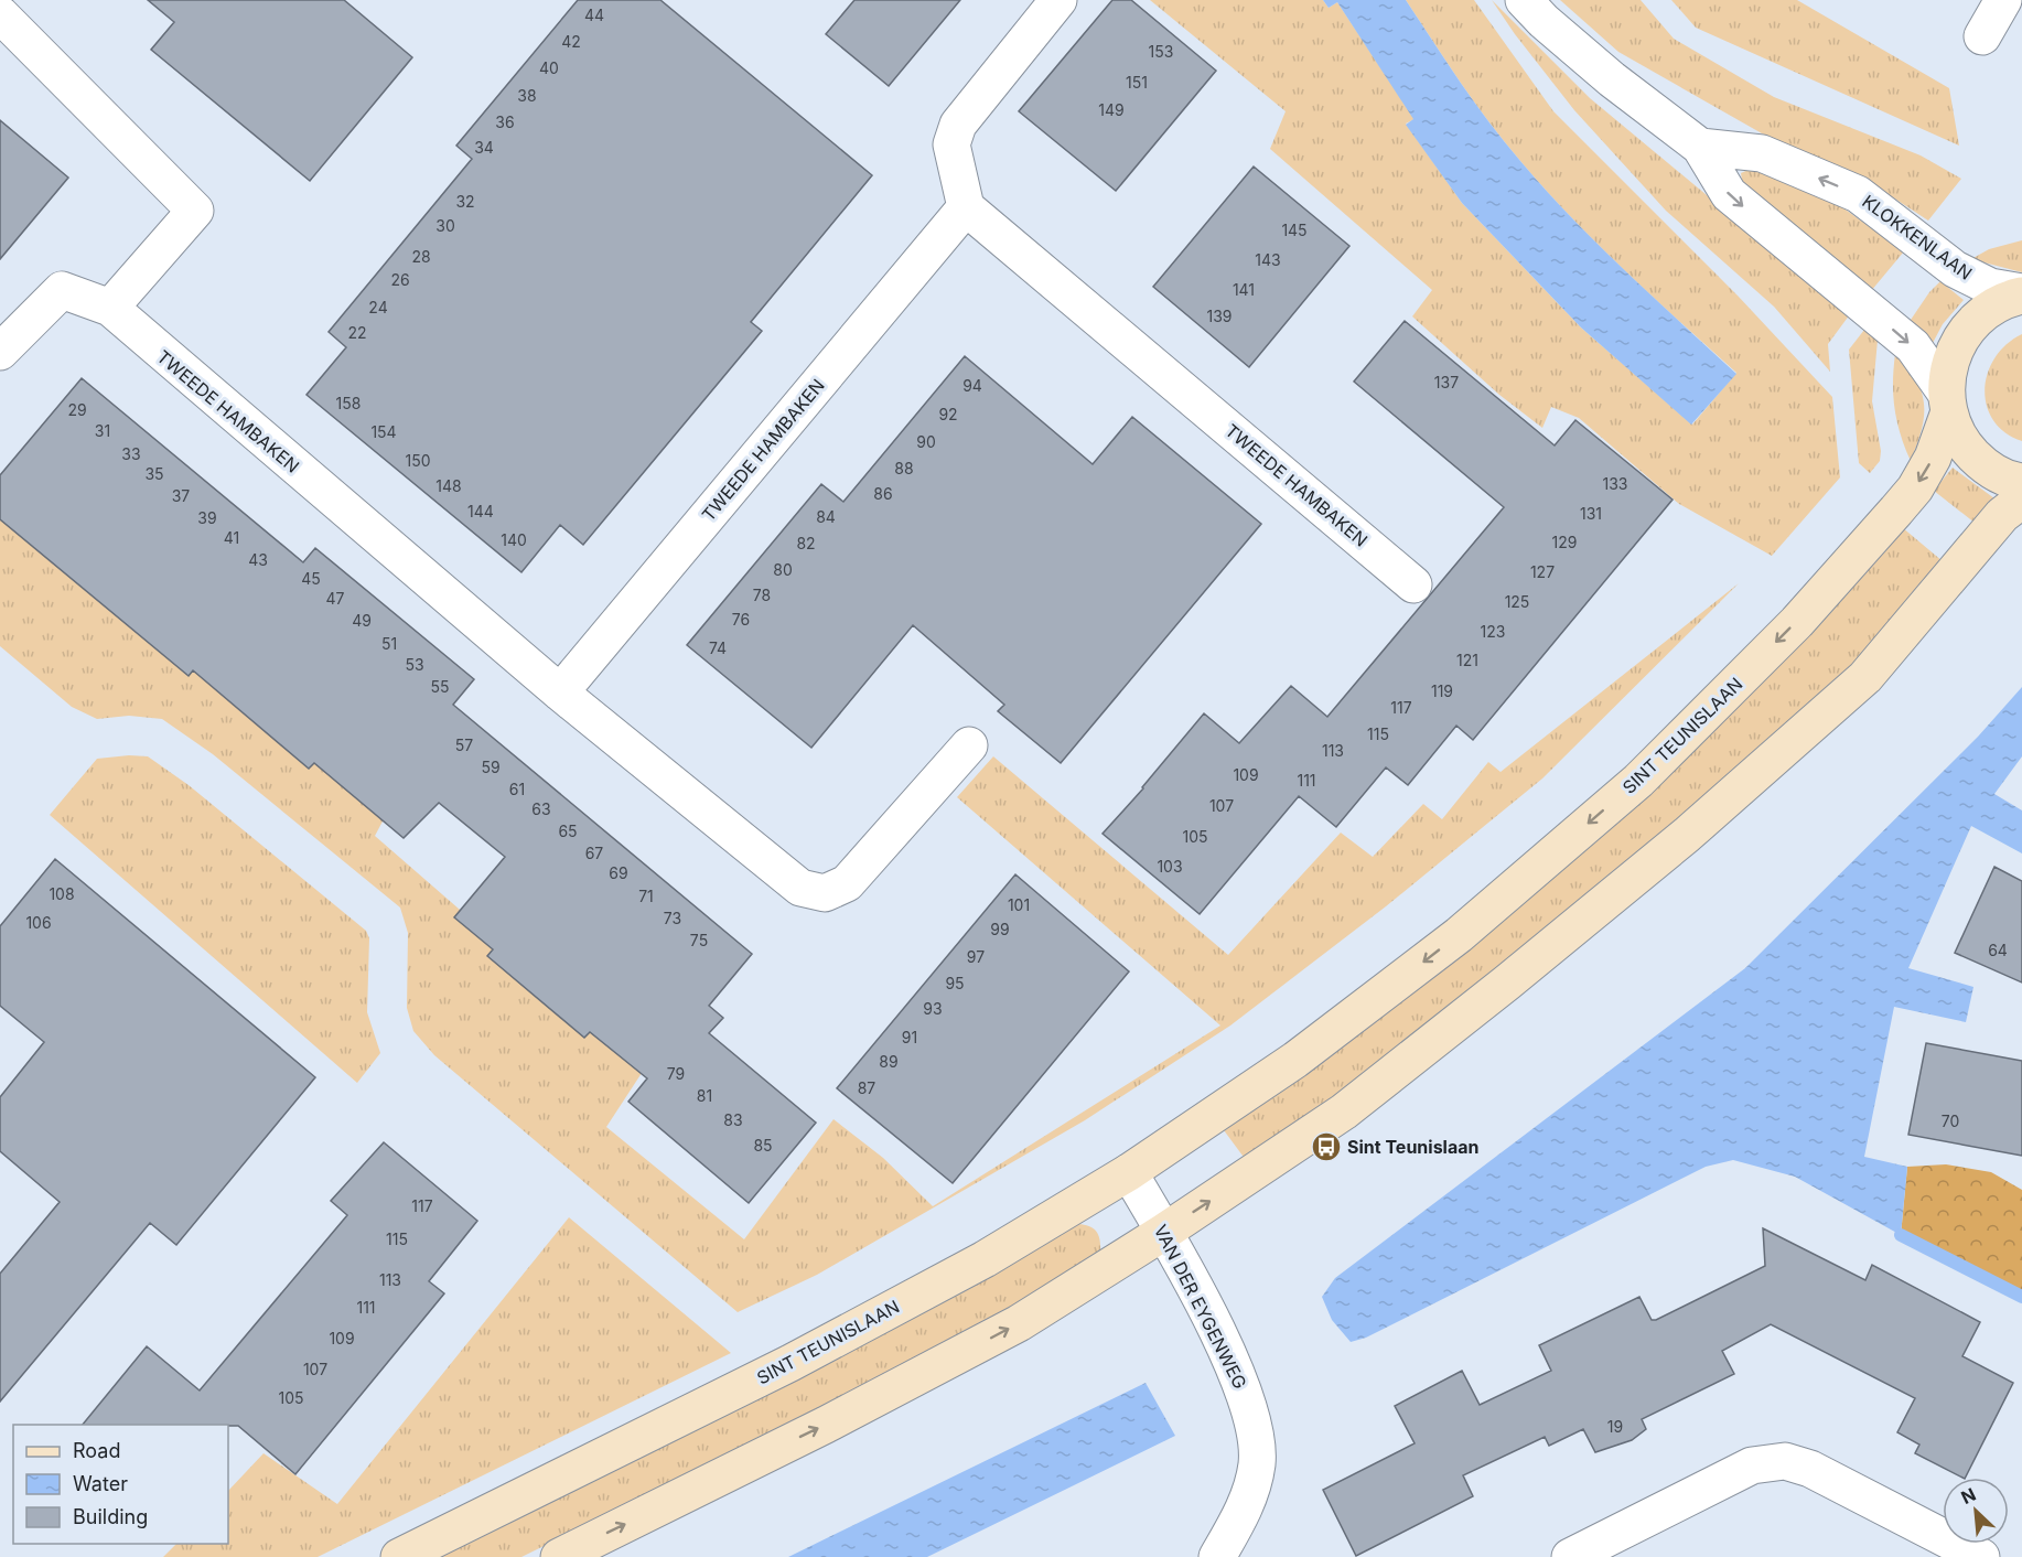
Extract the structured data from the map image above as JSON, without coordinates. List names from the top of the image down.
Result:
{
  "streets": {
    "street": [
      "KLOKKENLAAN",
      "TWEEDE HAMBAKEN",
      "SINT TEUNISLAAN",
      "VAN DER EYGENWEG"
    ]
  },
  "crossings": [
    ["KLOKKENLAAN", "SINT TEUNISLAAN"],
    ["SINT TEUNISLAAN", "VAN DER EYGENWEG"]
  ],
  "places": {
    "bus stop": ["Sint Teunislaan"]
  },
  "house_numbers": [
    "44",
    "42",
    "153",
    "40",
    "151",
    "38",
    "149",
    "36",
    "34",
    "32",
    "30",
    "145",
    "28",
    "143",
    "26",
    "141",
    "24",
    "139",
    "22",
    "137",
    "94",
    "158",
    "29",
    "92",
    "31",
    "154",
    "90",
    "33",
    "150",
    "88",
    "35",
    "133",
    "148",
    "86",
    "37",
    "144",
    "131",
    "84",
    "39",
    "41",
    "140",
    "129",
    "82",
    "43",
    "80",
    "127",
    "45",
    "78",
    "47",
    "125",
    "76",
    "49",
    "123",
    "51",
    "74",
    "121",
    "53",
    "55",
    "119",
    "117",
    "115",
    "57",
    "113",
    "59",
    "109",
    "111",
    "61",
    "107",
    "63",
    "65",
    "105",
    "67",
    "103",
    "69",
    "108",
    "71",
    "101",
    "73",
    "106",
    "99",
    "75",
    "64",
    "97",
    "95",
    "93",
    "91",
    "89",
    "79",
    "87",
    "81",
    "83",
    "70",
    "85",
    "117",
    "115",
    "113",
    "111",
    "109",
    "107",
    "105",
    "19"
  ],
  "legend": ["Road", "Water", "Building"],
  "north": "top left"
}
